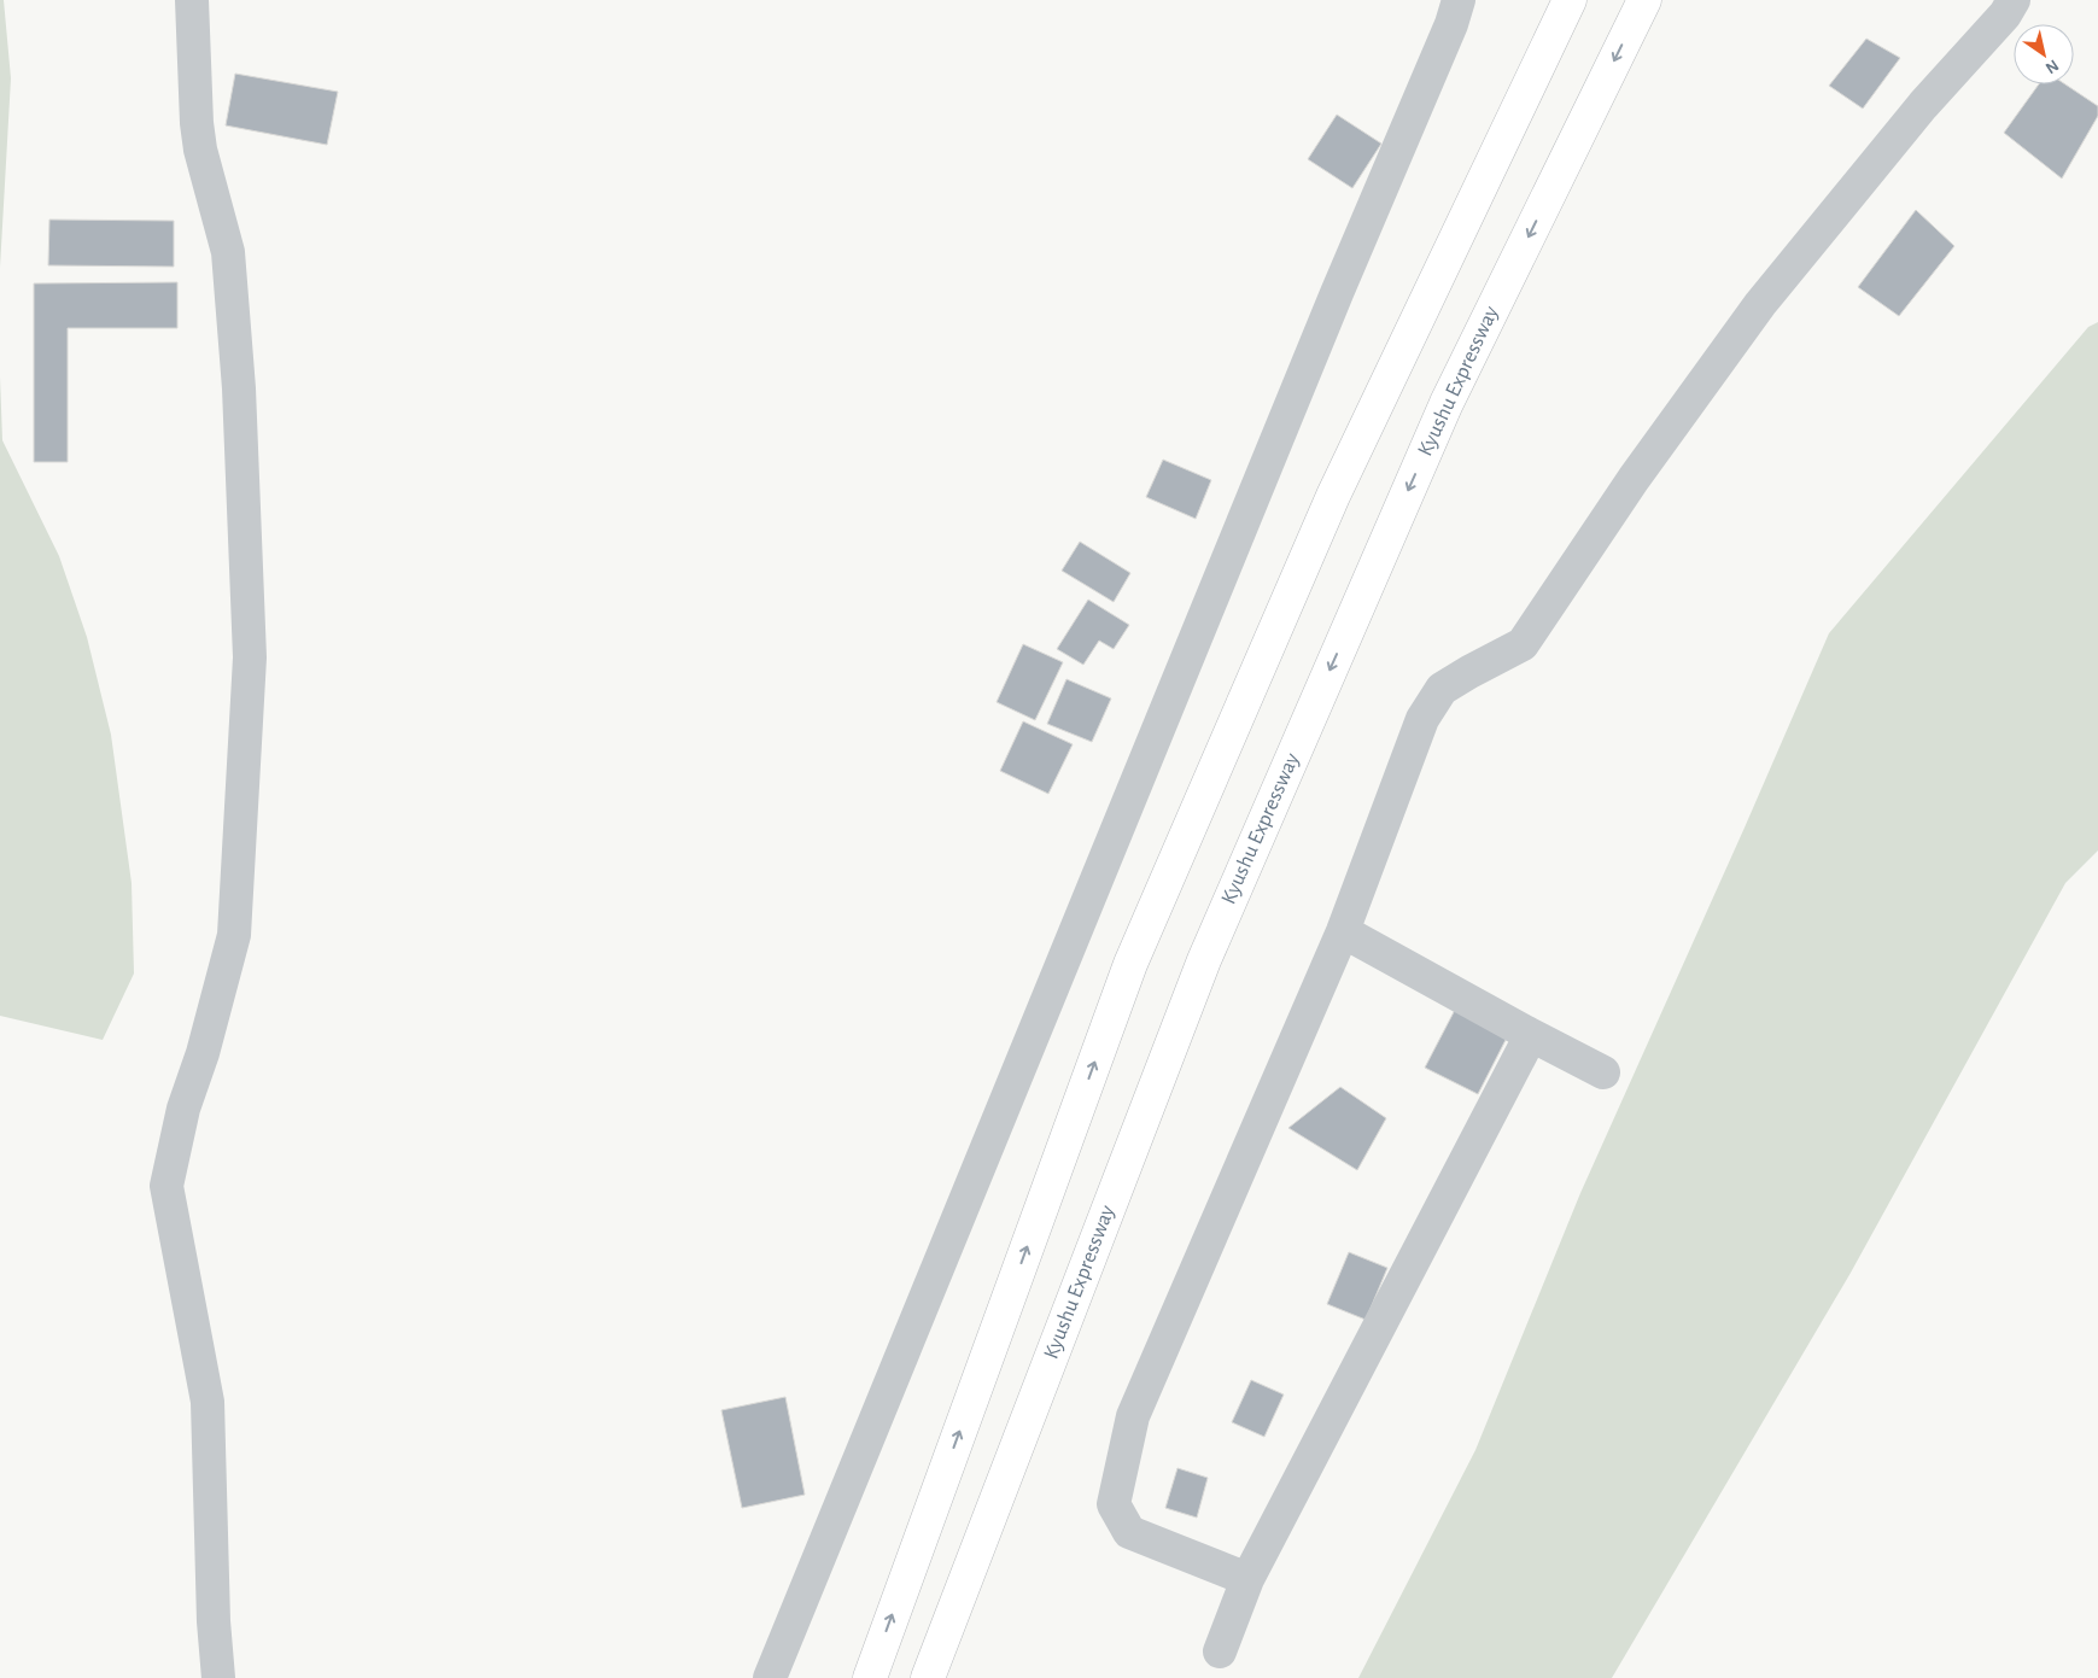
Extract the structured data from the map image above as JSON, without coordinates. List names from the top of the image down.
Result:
{
  "streets": {
    "highway": ["Kyushu Expressway"]
  },
  "north": "bottom right"
}
